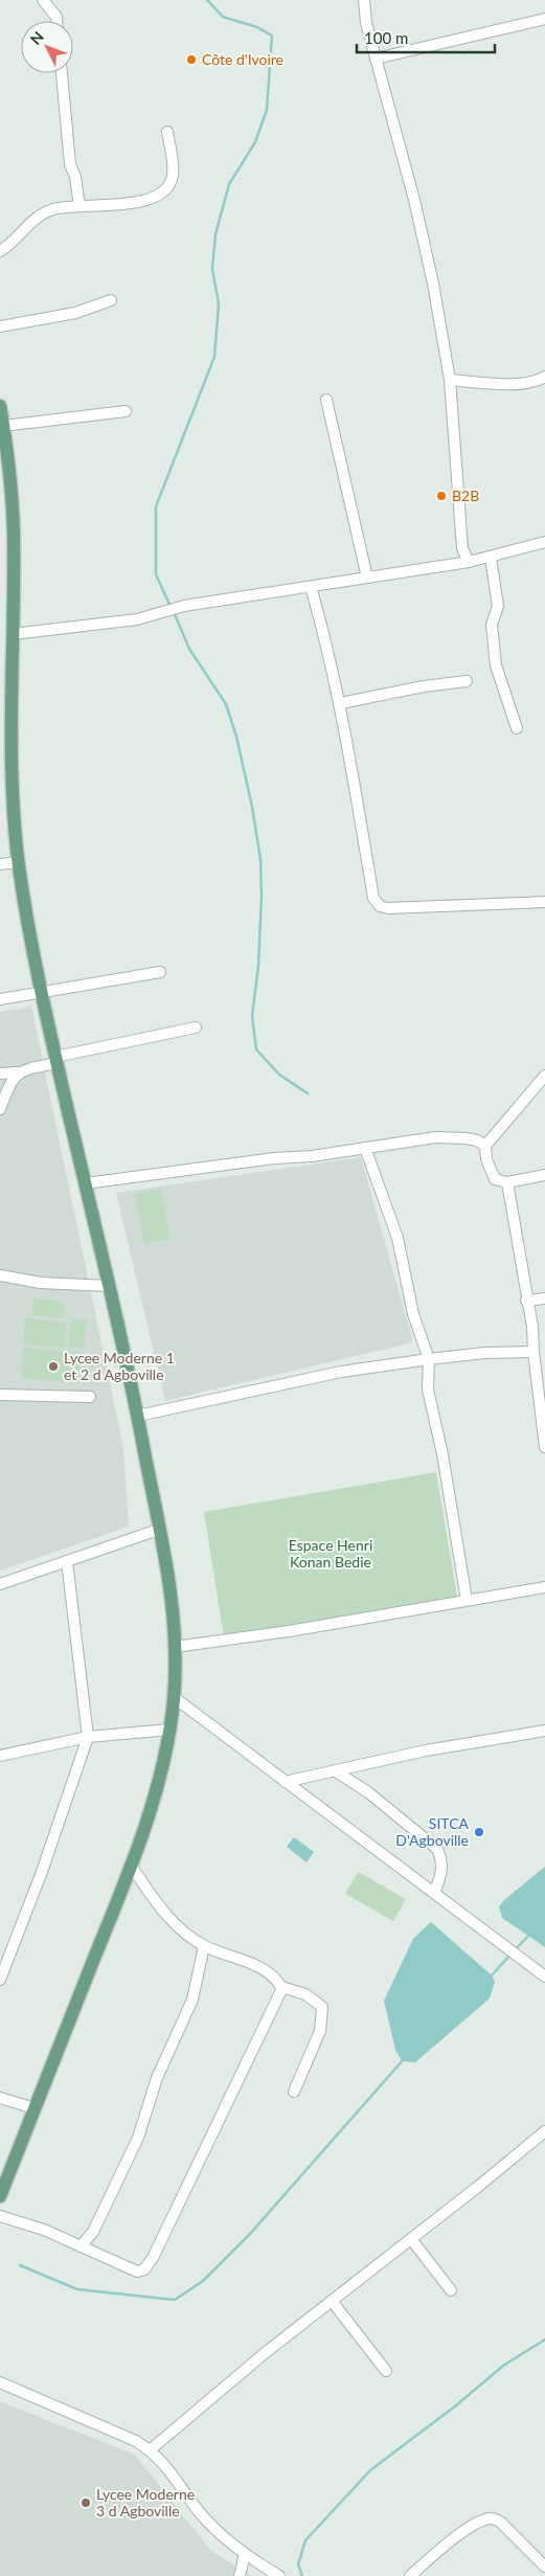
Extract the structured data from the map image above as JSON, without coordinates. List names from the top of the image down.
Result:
{
  "parks": ["Espace Henri Konan Bedie"],
  "places": [
    "Côte d'Ivoire",
    "B2B",
    "Lycee Moderne 1 et 2 d Agboville",
    "SITCA D'Agboville",
    "Lycee Moderne 3 d Agboville"
  ],
  "scale_bar": "100 m",
  "north": "top left"
}
